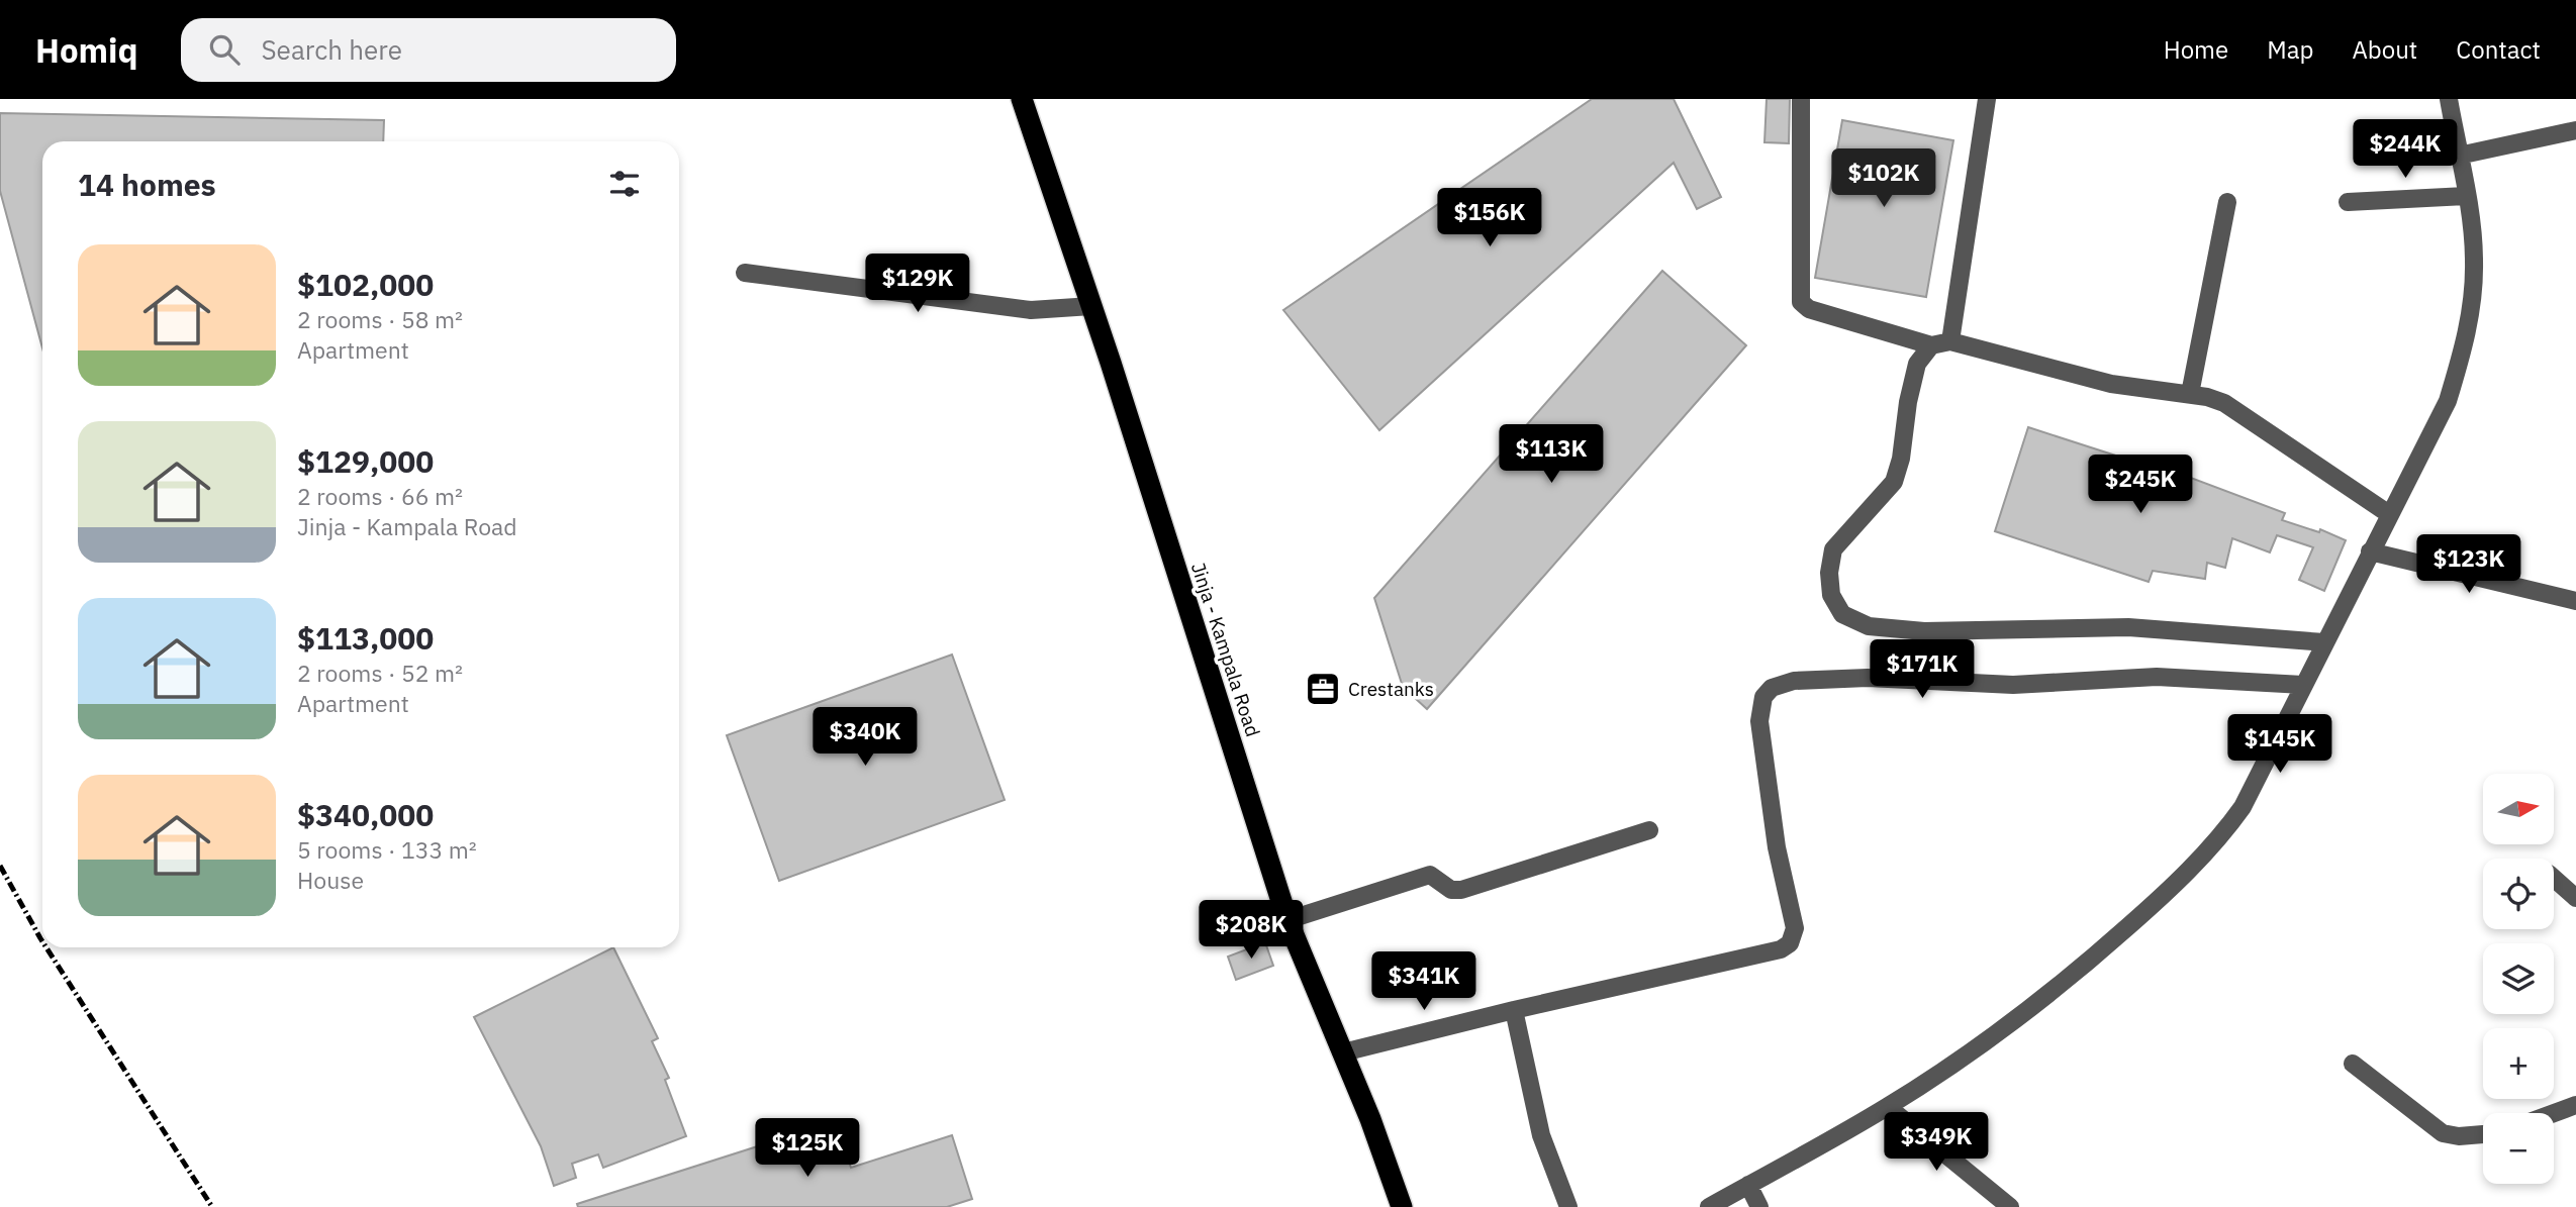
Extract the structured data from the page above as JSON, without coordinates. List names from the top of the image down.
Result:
{
  "streets": {
    "highway": ["Jinja - Kampala Road"]
  },
  "places": {
    "office": ["Crestanks"]
  },
  "north": "right",
  "page": {
    "header": "Homiq",
    "search": "Search here",
    "nav": [
      "Home",
      "Map",
      "About",
      "Contact"
    ],
    "price": [
      "$244K",
      "$102K",
      "$156K",
      "$129K",
      "$113K",
      "$245K",
      "$123K",
      "$171K",
      "$340K",
      "$145K",
      "$208K",
      "$341K",
      "$349K",
      "$125K"
    ],
    "heading": "14 homes",
    "list": [
      {
        "name": "$102,000",
        "note": "2 rooms · 58 m² · Apartment"
      },
      {
        "name": "$129,000",
        "note": "2 rooms · 66 m² · Jinja - Kampala Road"
      },
      {
        "name": "$113,000",
        "note": "2 rooms · 52 m² · Apartment"
      },
      {
        "name": "$340,000",
        "note": "5 rooms · 133 m² · House"
      }
    ],
    "map_buttons": ["+", "−"]
  }
}
